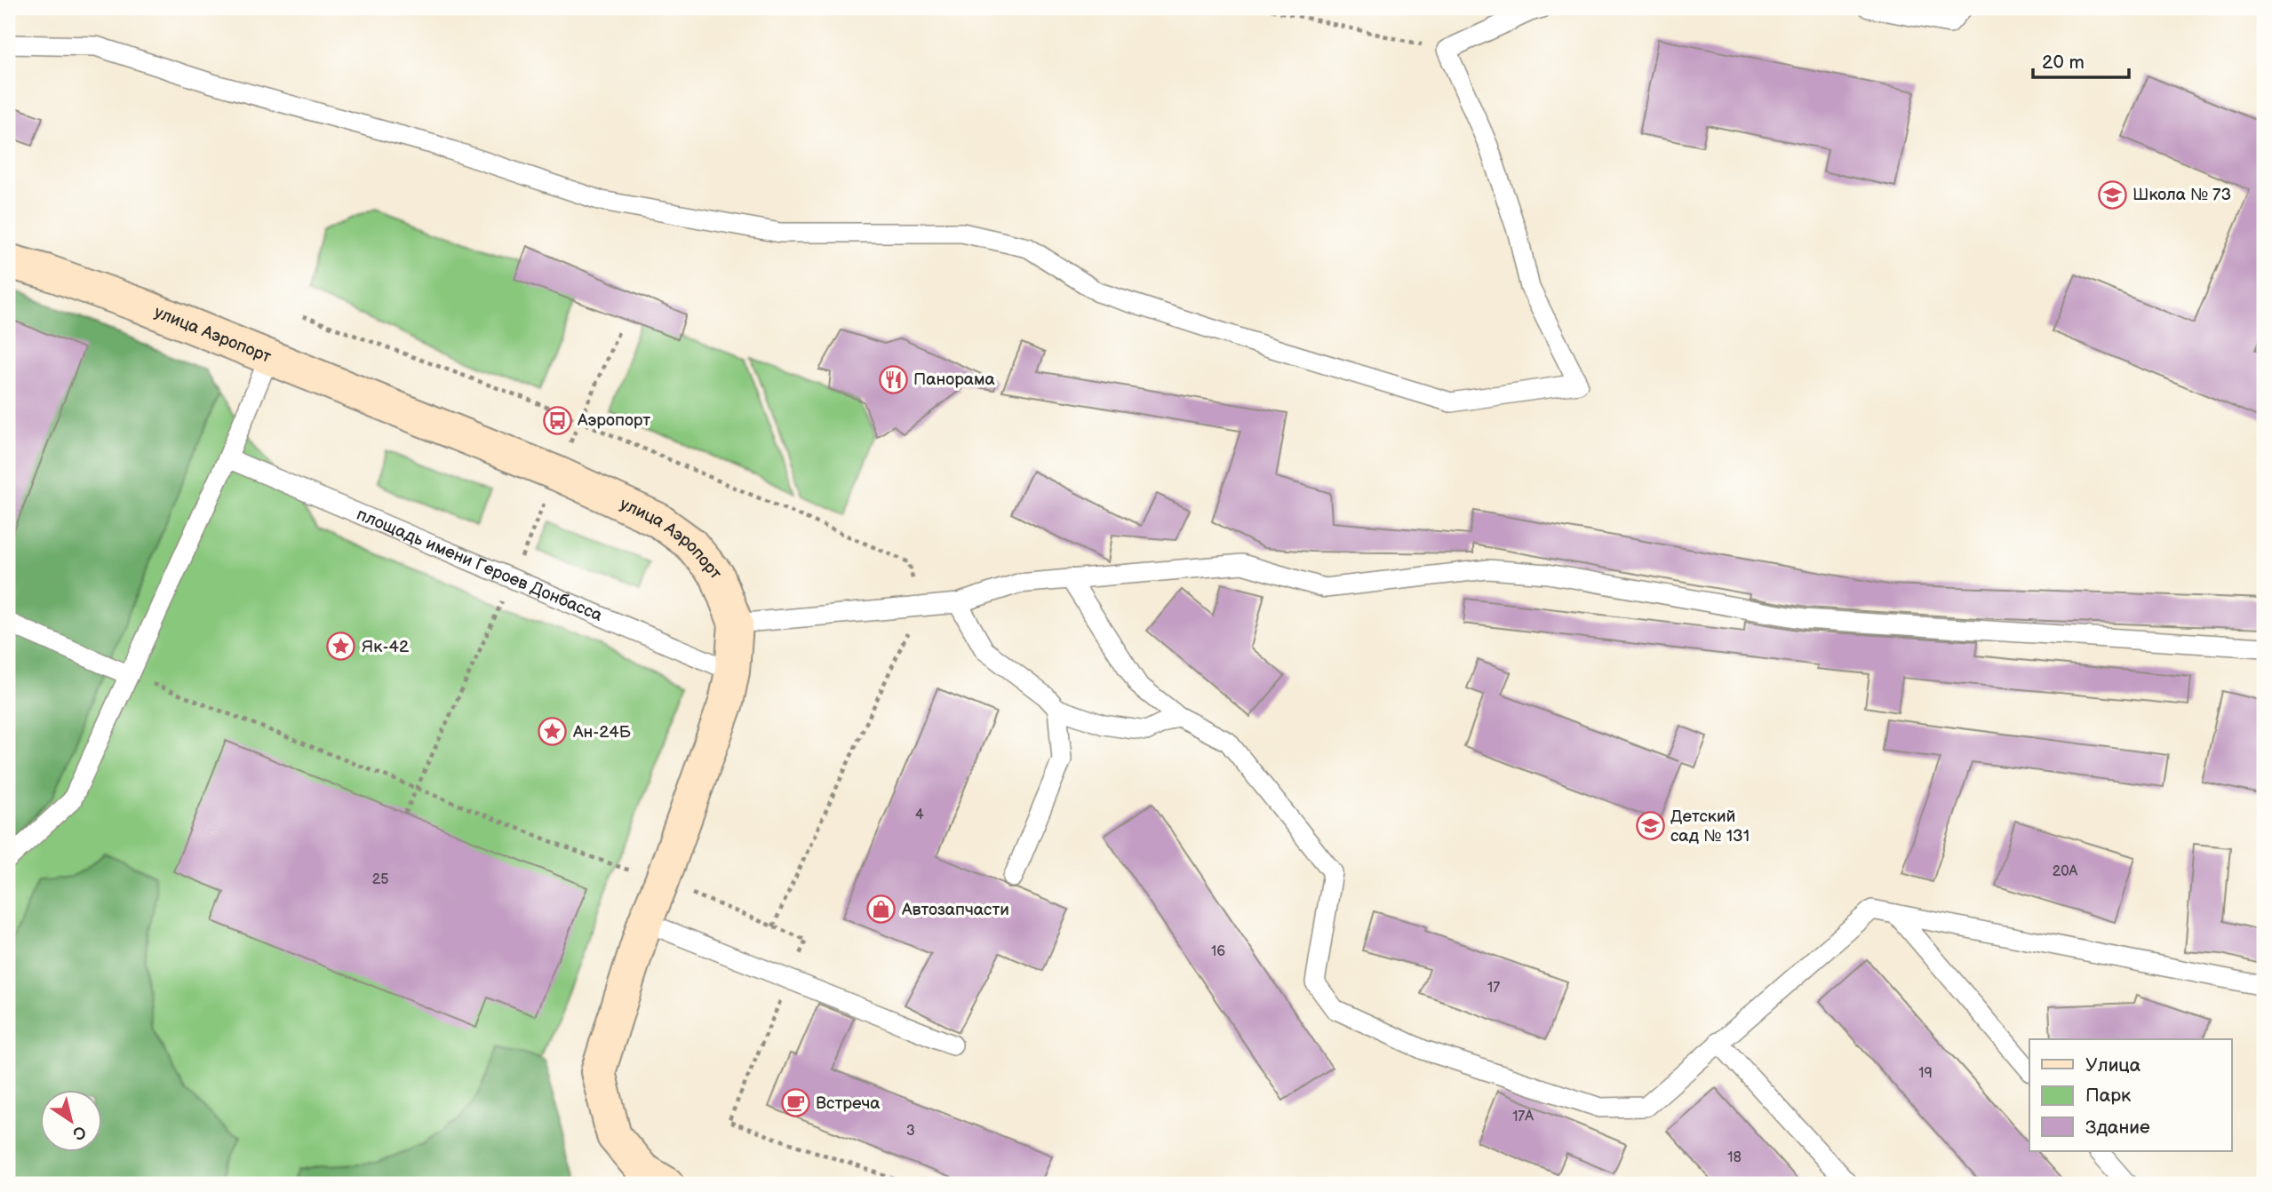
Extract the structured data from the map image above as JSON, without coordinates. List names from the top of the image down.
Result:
{
  "streets": {
    "main road": ["улица Аэропорт"],
    "lane": ["площадь имени Героев Донбасса"]
  },
  "crossings": [
    ["улица Аэропорт", "площадь имени Героев Донбасса"]
  ],
  "places": {
    "school or university": ["Школа № 73", "Детский сад № 131"],
    "restaurant": ["Панорама"],
    "bus stop": ["Аэропорт"],
    "place": ["Як-42", "Ан-24Б"],
    "shop": ["Автозапчасти"],
    "cafe": ["Встреча"]
  },
  "house_numbers": [
    "4",
    "20А",
    "25",
    "16",
    "17",
    "19",
    "17А",
    "3",
    "18"
  ],
  "legend": ["Улица", "Парк", "Здание"],
  "scale_bar": "20 m",
  "north": "bottom right"
}
